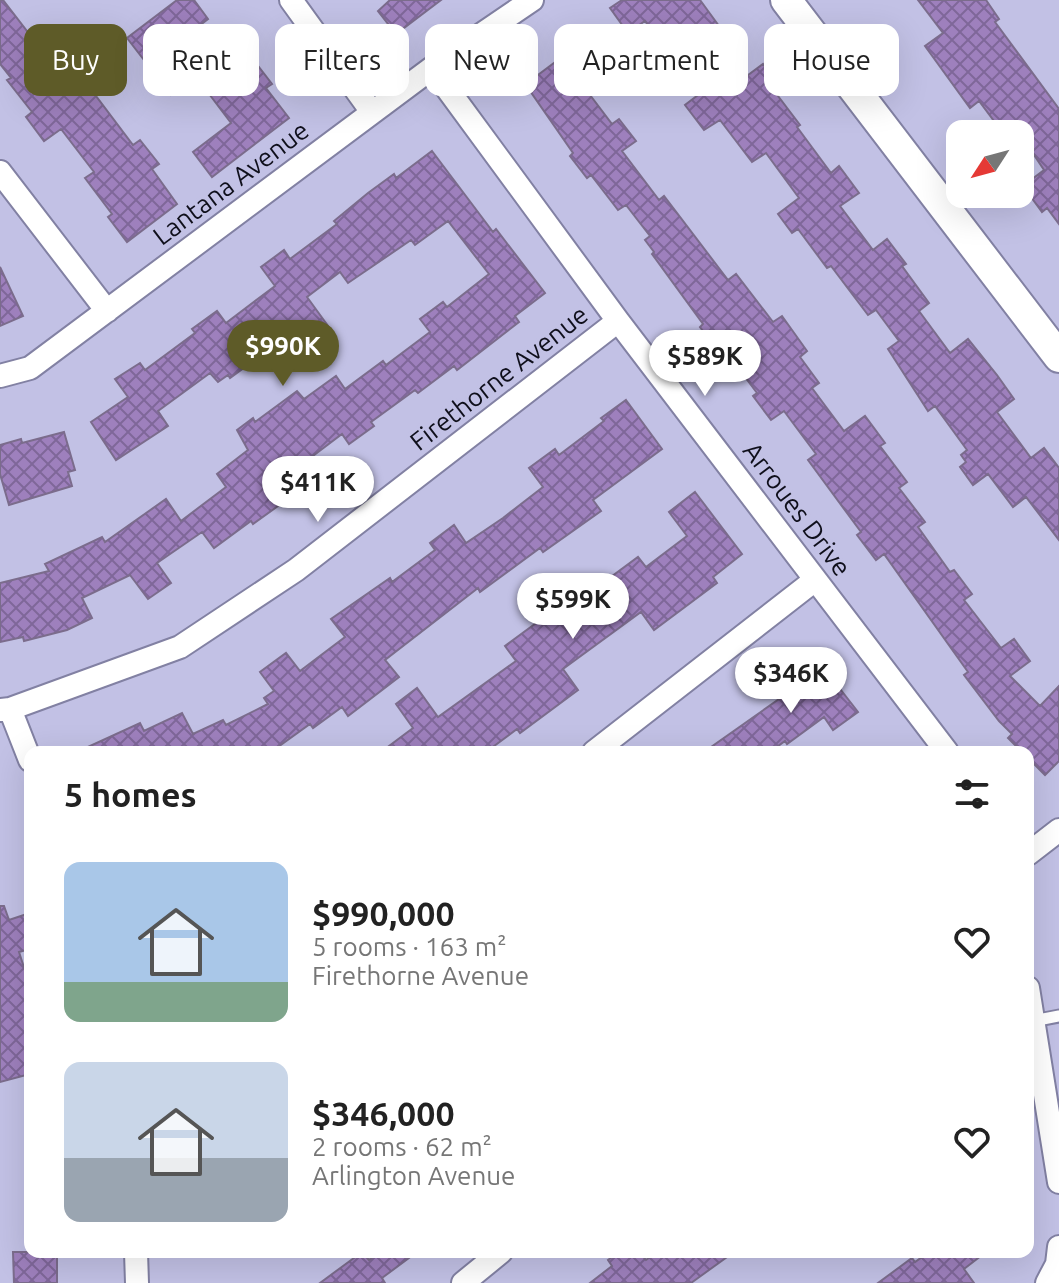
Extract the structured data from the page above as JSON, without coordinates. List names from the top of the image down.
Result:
{
  "streets": {
    "street": ["Lantana Avenue", "Firethorne Avenue", "Arroues Drive"]
  },
  "crossings": [
    ["Firethorne Avenue", "Arroues Drive"]
  ],
  "north": "bottom left",
  "page": {
    "chip": [
      "Buy",
      "Rent",
      "Filters",
      "New",
      "Apartment",
      "House"
    ],
    "price": [
      "$990K",
      "$589K",
      "$411K",
      "$599K",
      "$346K"
    ],
    "heading": "5 homes",
    "list": [
      {
        "name": "$990,000",
        "note": "5 rooms · 163 m² · Firethorne Avenue"
      },
      {
        "name": "$346,000",
        "note": "2 rooms · 62 m² · Arlington Avenue"
      }
    ]
  }
}
